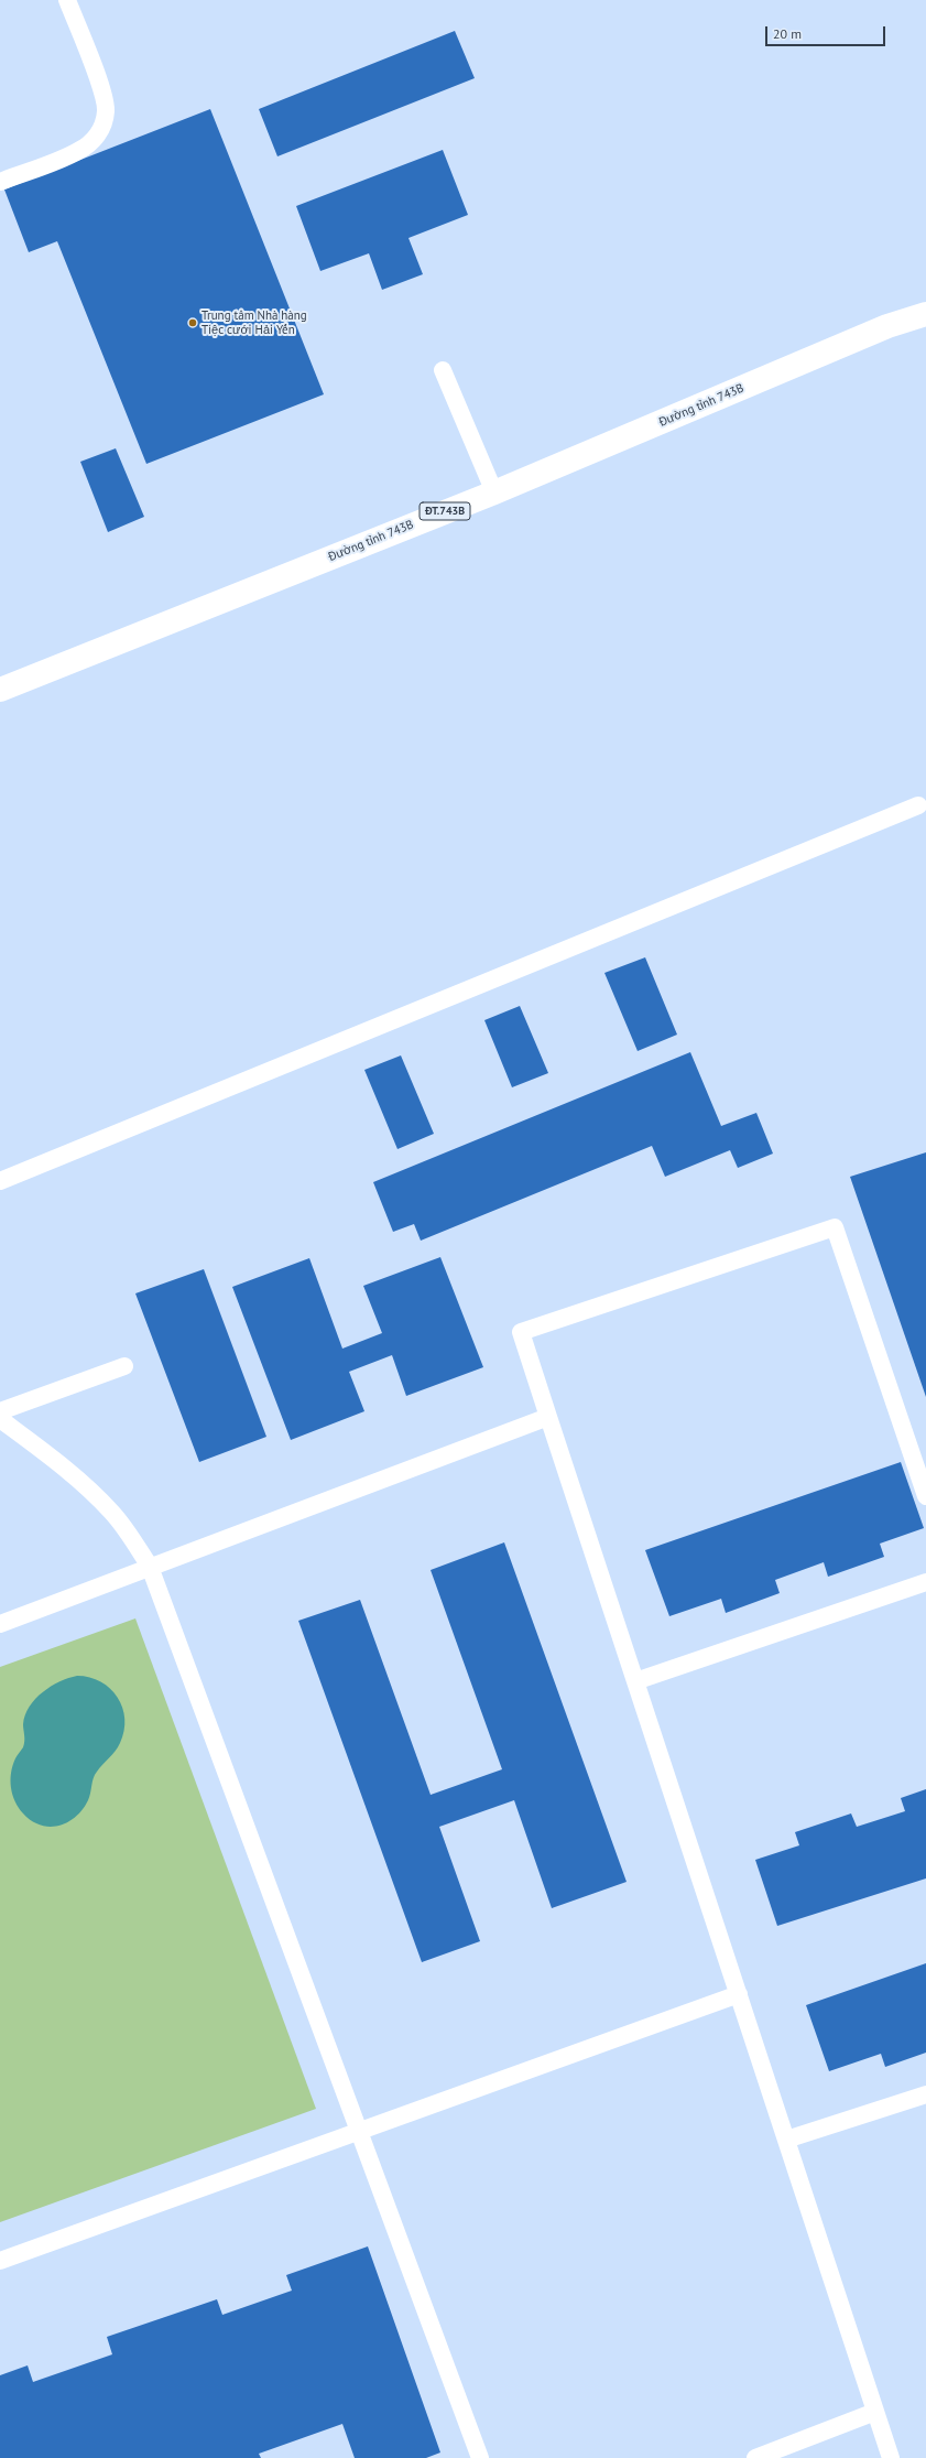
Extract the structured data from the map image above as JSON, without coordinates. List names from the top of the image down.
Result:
{
  "streets": {
    "main road": ["Đường tỉnh 743B", "ĐT.743B"]
  },
  "places": ["Trung tâm Nhà hàng Tiệc cưới Hải Yến"],
  "scale_bar": "20 m"
}
